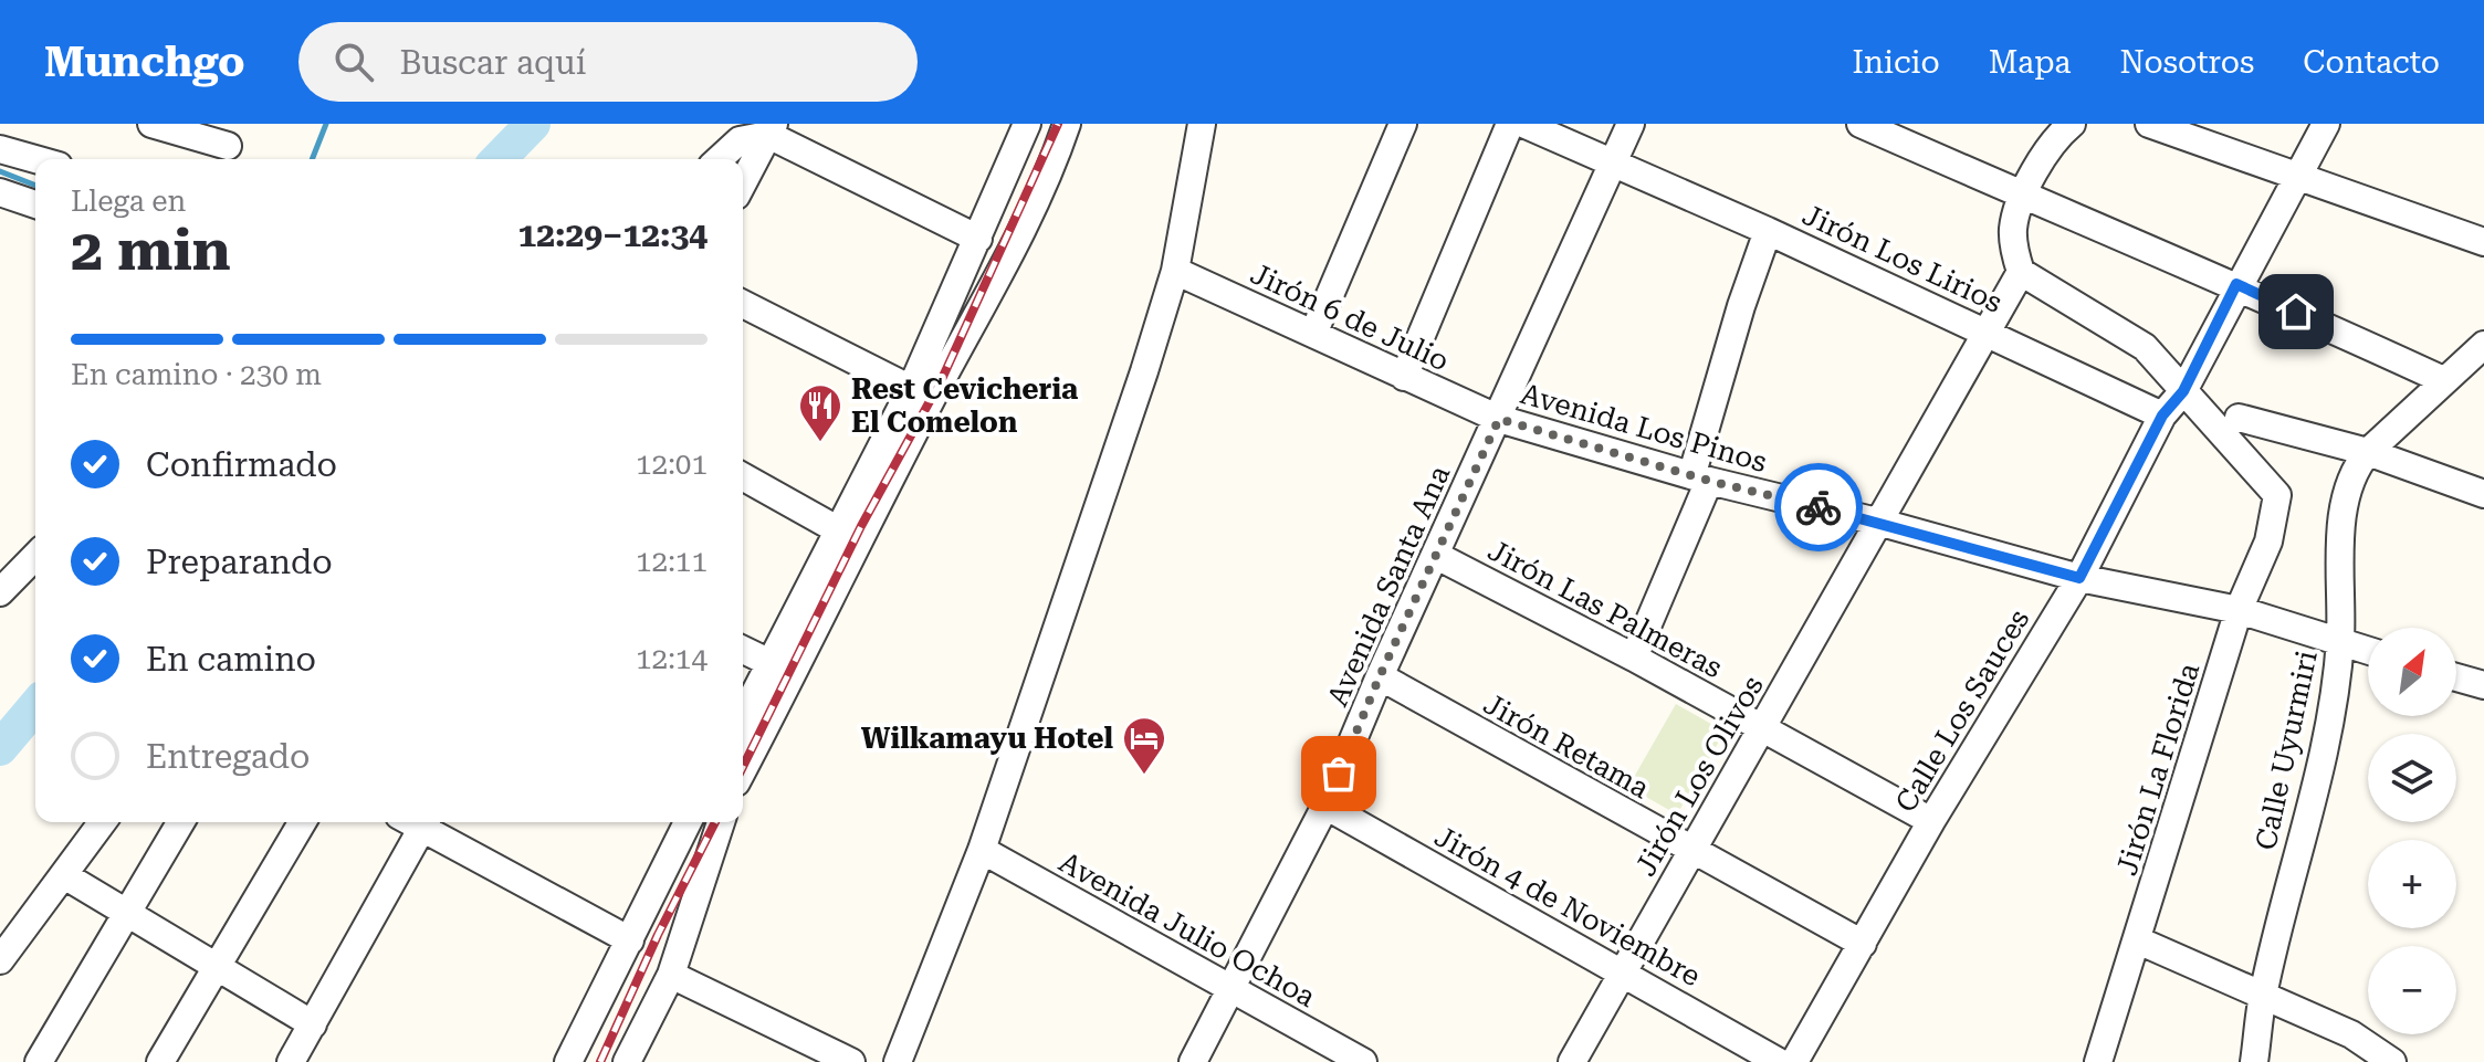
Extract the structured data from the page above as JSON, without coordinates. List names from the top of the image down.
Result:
{
  "streets": {
    "street": [
      "Jirón Los Lirios",
      "Jirón 6 de Julio",
      "Avenida Los Pinos",
      "Avenida Santa Ana",
      "Jirón Las Palmeras",
      "Calle Los Sauces",
      "Jirón Retama",
      "Calle Uyurmiri",
      "Jirón La Florida",
      "Jirón Los Olivos",
      "Jirón 4 de Noviembre",
      "Avenida Julio Ochoa"
    ]
  },
  "crossings": [
    ["Jirón Los Lirios", "Avenida Santa Ana"],
    ["Jirón Los Lirios", "Calle Los Sauces"],
    ["Jirón Los Lirios", "Jirón Los Olivos"],
    ["Jirón 6 de Julio", "Avenida Los Pinos"],
    ["Jirón 6 de Julio", "Avenida Santa Ana"],
    ["Avenida Los Pinos", "Avenida Santa Ana"],
    ["Avenida Los Pinos", "Calle Los Sauces"],
    ["Avenida Los Pinos", "Calle Uyurmiri"],
    ["Avenida Los Pinos", "Jirón La Florida"],
    ["Avenida Los Pinos", "Jirón Los Olivos"],
    ["Avenida Santa Ana", "Jirón Las Palmeras"],
    ["Avenida Santa Ana", "Jirón Retama"],
    ["Avenida Santa Ana", "Jirón 4 de Noviembre"],
    ["Avenida Santa Ana", "Avenida Julio Ochoa"],
    ["Jirón Las Palmeras", "Calle Los Sauces"],
    ["Jirón Las Palmeras", "Jirón Los Olivos"],
    ["Calle Los Sauces", "Jirón Retama"],
    ["Calle Los Sauces", "Jirón La Florida"],
    ["Jirón Retama", "Jirón Los Olivos"],
    ["Jirón Los Olivos", "Jirón 4 de Noviembre"]
  ],
  "places": {
    "restaurant": ["Rest Cevicheria El Comelon"],
    "hotel": ["Wilkamayu Hotel"]
  },
  "north": "top right",
  "page": {
    "header": "Munchgo",
    "search": "Buscar aquí",
    "nav": [
      "Inicio",
      "Mapa",
      "Nosotros",
      "Contacto"
    ],
    "heading": ["2 min", "Llega en", "12:29–12:34"],
    "bar": "En camino · 230 m",
    "list": [
      ["Confirmado", "12:01"],
      ["Preparando", "12:11"],
      ["En camino", "12:14"],
      "Entregado"
    ],
    "map_buttons": ["+", "−"]
  }
}
